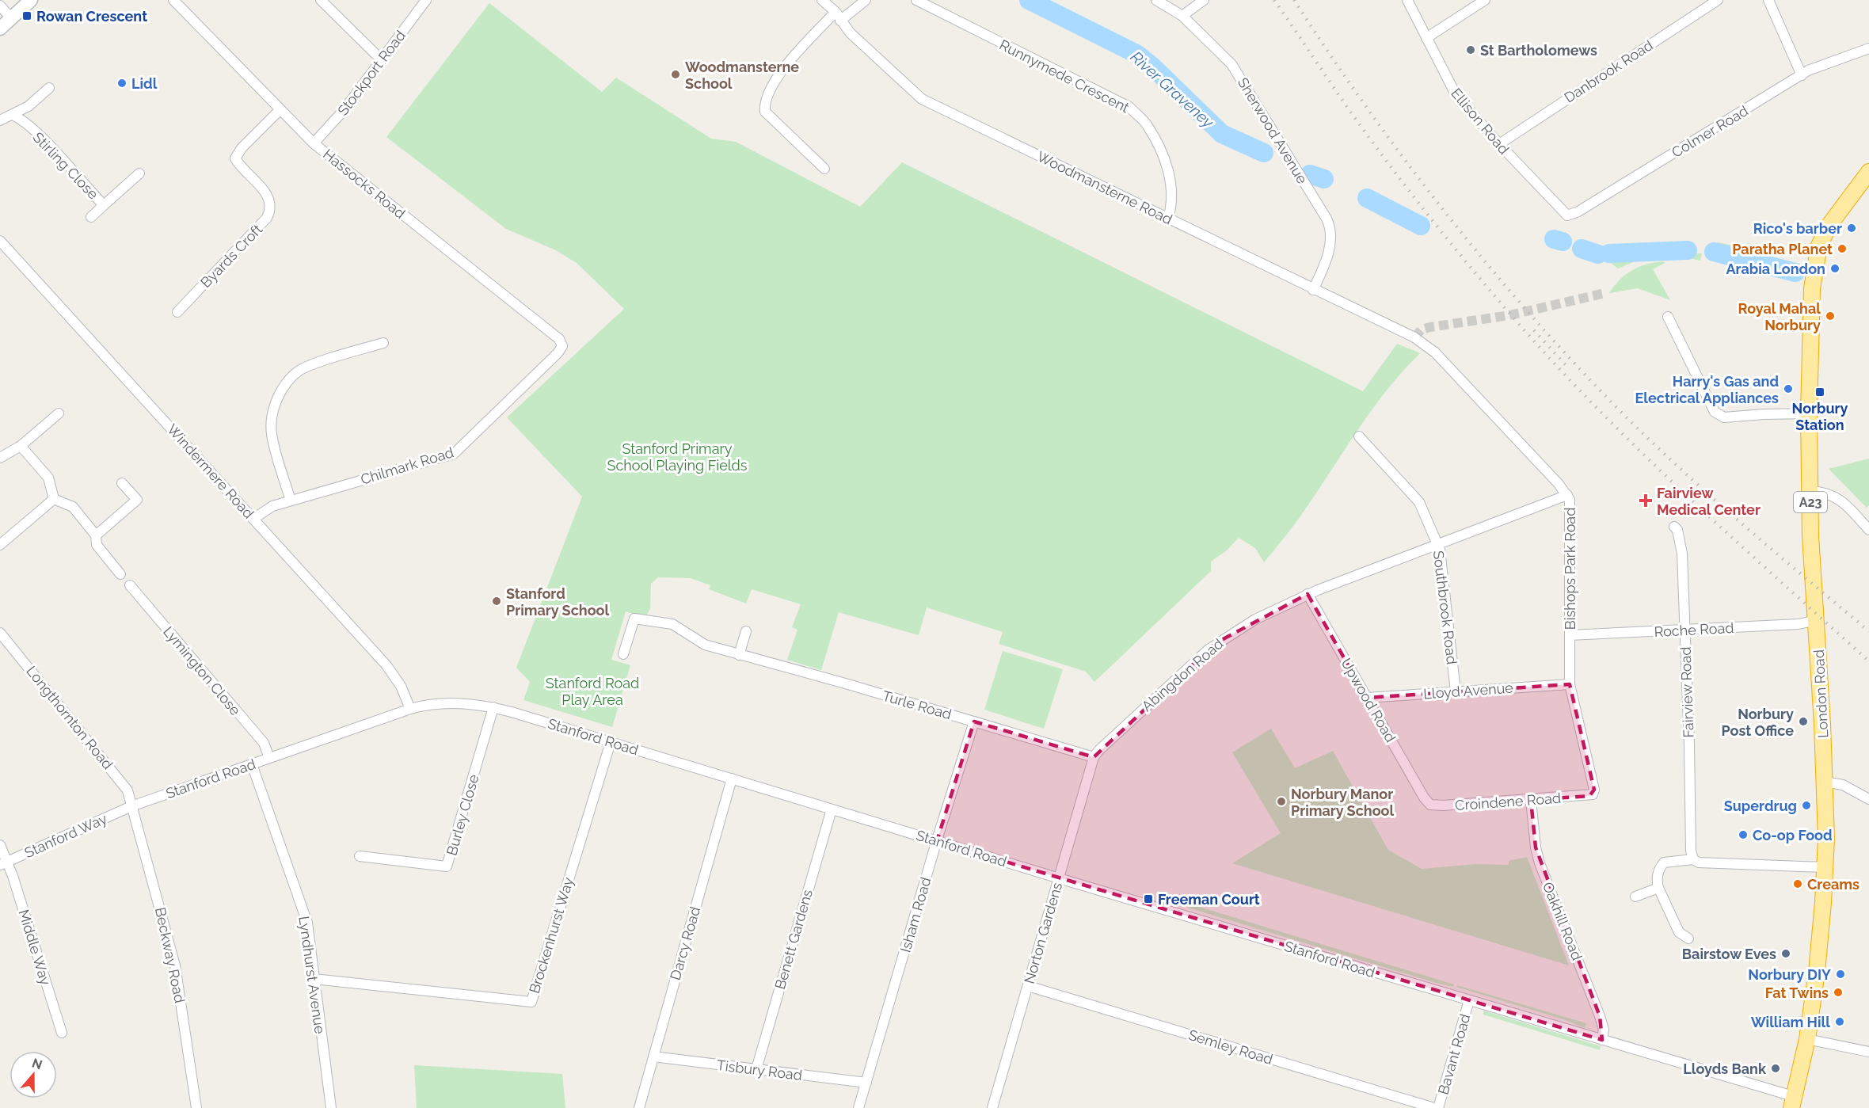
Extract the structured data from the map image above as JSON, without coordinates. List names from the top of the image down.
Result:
{
  "streets": {
    "highway": ["A23", "London Road"],
    "street": [
      "Danbrook Road",
      "Stockport Road",
      "Runnymede Crescent",
      "Ellison Road",
      "Sherwood Avenue",
      "Colmer Road",
      "Stirling Close",
      "Hassocks Road",
      "Woodmansterne Road",
      "Byards Croft",
      "Chilmark Road",
      "Windermere Road",
      "Bishops Park Road",
      "Southbrook Road",
      "Roche Road",
      "Lymington Close",
      "Abingdon Road",
      "Lloyd Avenue",
      "Fairview Road",
      "Upwood Road",
      "Turle Road",
      "Longthornton Road",
      "Stanford Road",
      "Croindene Road",
      "Burley Close",
      "Stanford Way",
      "Isham Road",
      "Oakhill Road",
      "Norton Gardens",
      "Brockenhurst Way",
      "Benett Gardens",
      "Darcy Road",
      "Middle Way",
      "Beckway Road",
      "Lyndhurst Avenue",
      "Semley Road",
      "Bavant Road",
      "Tisbury Road"
    ]
  },
  "crossings": [
    ["Danbrook Road", "Ellison Road"],
    ["Stockport Road", "Hassocks Road"],
    ["Runnymede Crescent", "Woodmansterne Road"],
    ["Ellison Road", "Colmer Road"],
    ["Sherwood Avenue", "Woodmansterne Road"],
    ["Hassocks Road", "Byards Croft"],
    ["Hassocks Road", "Chilmark Road"],
    ["Woodmansterne Road", "Bishops Park Road"],
    ["Chilmark Road", "Windermere Road"],
    ["Windermere Road", "Stanford Road"],
    ["Bishops Park Road", "Roche Road"],
    ["Bishops Park Road", "Abingdon Road"],
    ["Bishops Park Road", "Lloyd Avenue"],
    ["Bishops Park Road", "Croindene Road"],
    ["Southbrook Road", "Abingdon Road"],
    ["Southbrook Road", "Lloyd Avenue"],
    ["Roche Road", "Fairview Road"],
    ["Roche Road", "London Road"],
    ["Lymington Close", "Stanford Road"],
    ["Abingdon Road", "Upwood Road"],
    ["Abingdon Road", "Turle Road"],
    ["Abingdon Road", "Norton Gardens"],
    ["Lloyd Avenue", "Upwood Road"],
    ["London Road", "Stanford Road"],
    ["Upwood Road", "Croindene Road"],
    ["Turle Road", "Isham Road"],
    ["Turle Road", "Norton Gardens"],
    ["Longthornton Road", "Stanford Road"],
    ["Longthornton Road", "Stanford Way"],
    ["Longthornton Road", "Beckway Road"],
    ["Stanford Road", "Burley Close"],
    ["Stanford Road", "Stanford Way"],
    ["Stanford Road", "Isham Road"],
    ["Stanford Road", "Oakhill Road"],
    ["Stanford Road", "Norton Gardens"],
    ["Stanford Road", "Brockenhurst Way"],
    ["Stanford Road", "Benett Gardens"],
    ["Stanford Road", "Darcy Road"],
    ["Stanford Road", "Beckway Road"],
    ["Stanford Road", "Lyndhurst Avenue"],
    ["Stanford Road", "Bavant Road"],
    ["Croindene Road", "Oakhill Road"],
    ["Stanford Way", "Middle Way"],
    ["Stanford Way", "Beckway Road"],
    ["Isham Road", "Tisbury Road"],
    ["Norton Gardens", "Semley Road"],
    ["Brockenhurst Way", "Lyndhurst Avenue"],
    ["Benett Gardens", "Tisbury Road"],
    ["Darcy Road", "Tisbury Road"]
  ],
  "water": ["River Graveney"],
  "parks": ["Stanford Primary School Playing Fields", "Stanford Road Play Area"],
  "places": {
    "transit": ["Rowan Crescent", "Norbury Station", "Freeman Court"],
    "other": [
      "St Bartholomews",
      "Woodmansterne School",
      "Lidl",
      "Rico's barber",
      "Paratha Planet",
      "Arabia London",
      "Royal Mahal Norbury",
      "Harry's Gas and Electrical Appliances",
      "Stanford Primary School",
      "Norbury Post Office",
      "Norbury Manor Primary School",
      "Superdrug",
      "Co-op Food",
      "Creams",
      "Bairstow Eves",
      "Norbury DIY",
      "Fat Twins",
      "William Hill",
      "Lloyds Bank"
    ],
    "health": ["Fairview Medical Center"]
  },
  "north": "top"
}
